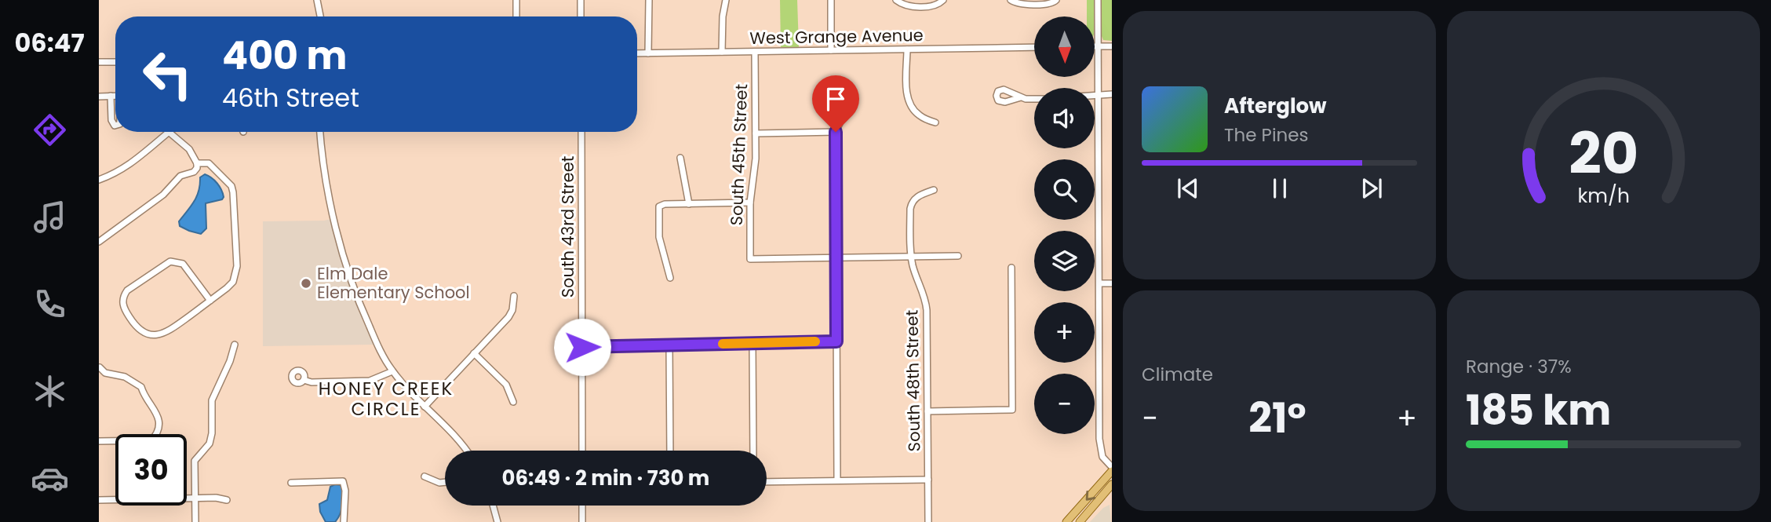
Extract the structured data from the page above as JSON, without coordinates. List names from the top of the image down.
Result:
{
  "streets": {
    "street": [
      "West Grange Avenue",
      "South 45th Street",
      "South 43rd Street",
      "South 48th Street"
    ]
  },
  "crossings": [
    ["West Grange Avenue", "South 45th Street"]
  ],
  "districts": ["HONEY CREEK CIRCLE"],
  "places": ["Elm Dale Elementary School"],
  "north": "bottom",
  "page": {
    "tabs": "06:47",
    "map_buttons": ["+", "−"],
    "turn": ["400 m", "46th Street"],
    "song": ["Afterglow", "The Pines"],
    "tile": [
      "Climate",
      ["Range · 37%", "185 km"]
    ],
    "heat": ["−", "21°", "+"],
    "limit": "30",
    "trip": "06:49 · 2 min · 730 m",
    "gauge": ["20", "km/h"]
  }
}
